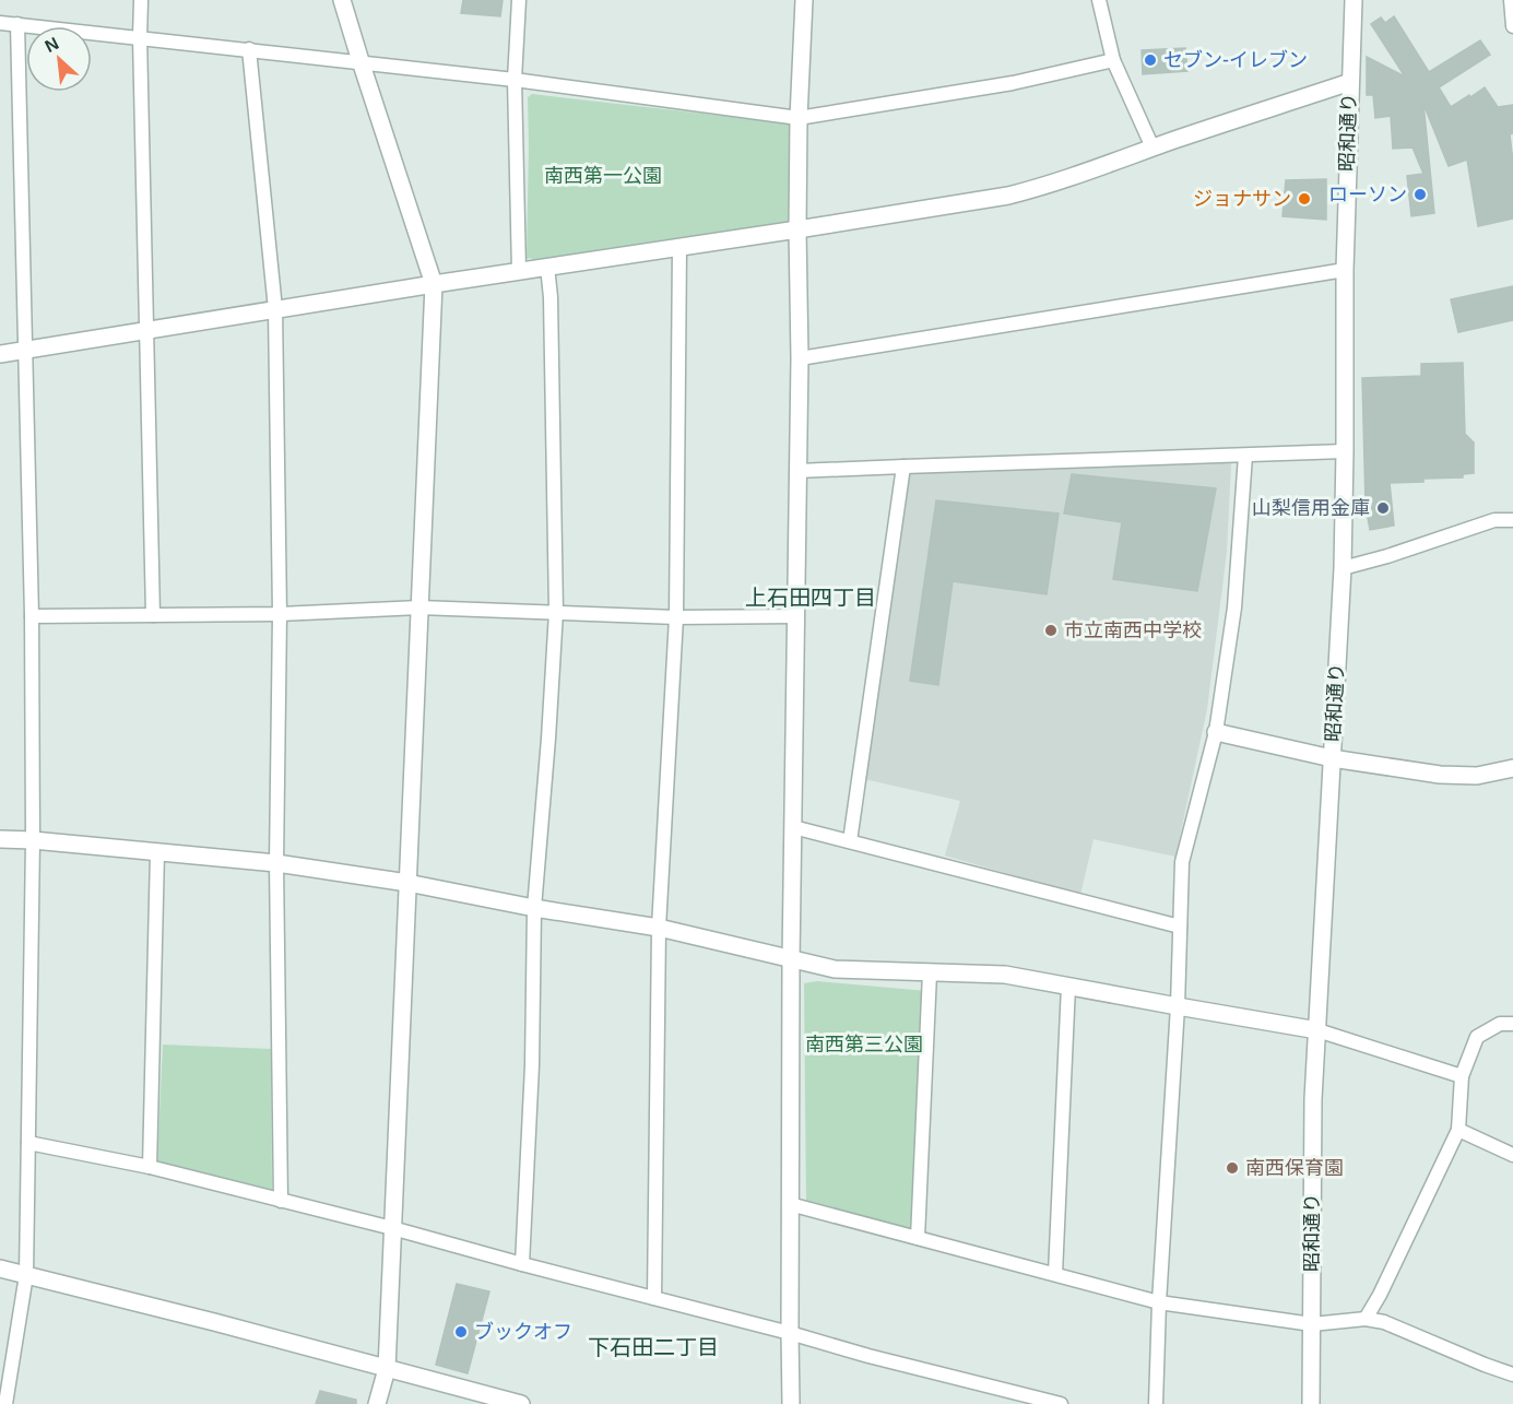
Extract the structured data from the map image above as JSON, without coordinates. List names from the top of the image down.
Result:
{
  "streets": {
    "street": ["昭和通り"]
  },
  "districts": ["上石田四丁目", "下石田二丁目"],
  "parks": ["南西第一公園", "南西第三公園"],
  "places": [
    "セブン-イレブン",
    "ローソン",
    "ジョナサン",
    "山梨信用金庫",
    "市立南西中学校",
    "南西保育園",
    "ブックオフ"
  ],
  "north": "top left"
}
